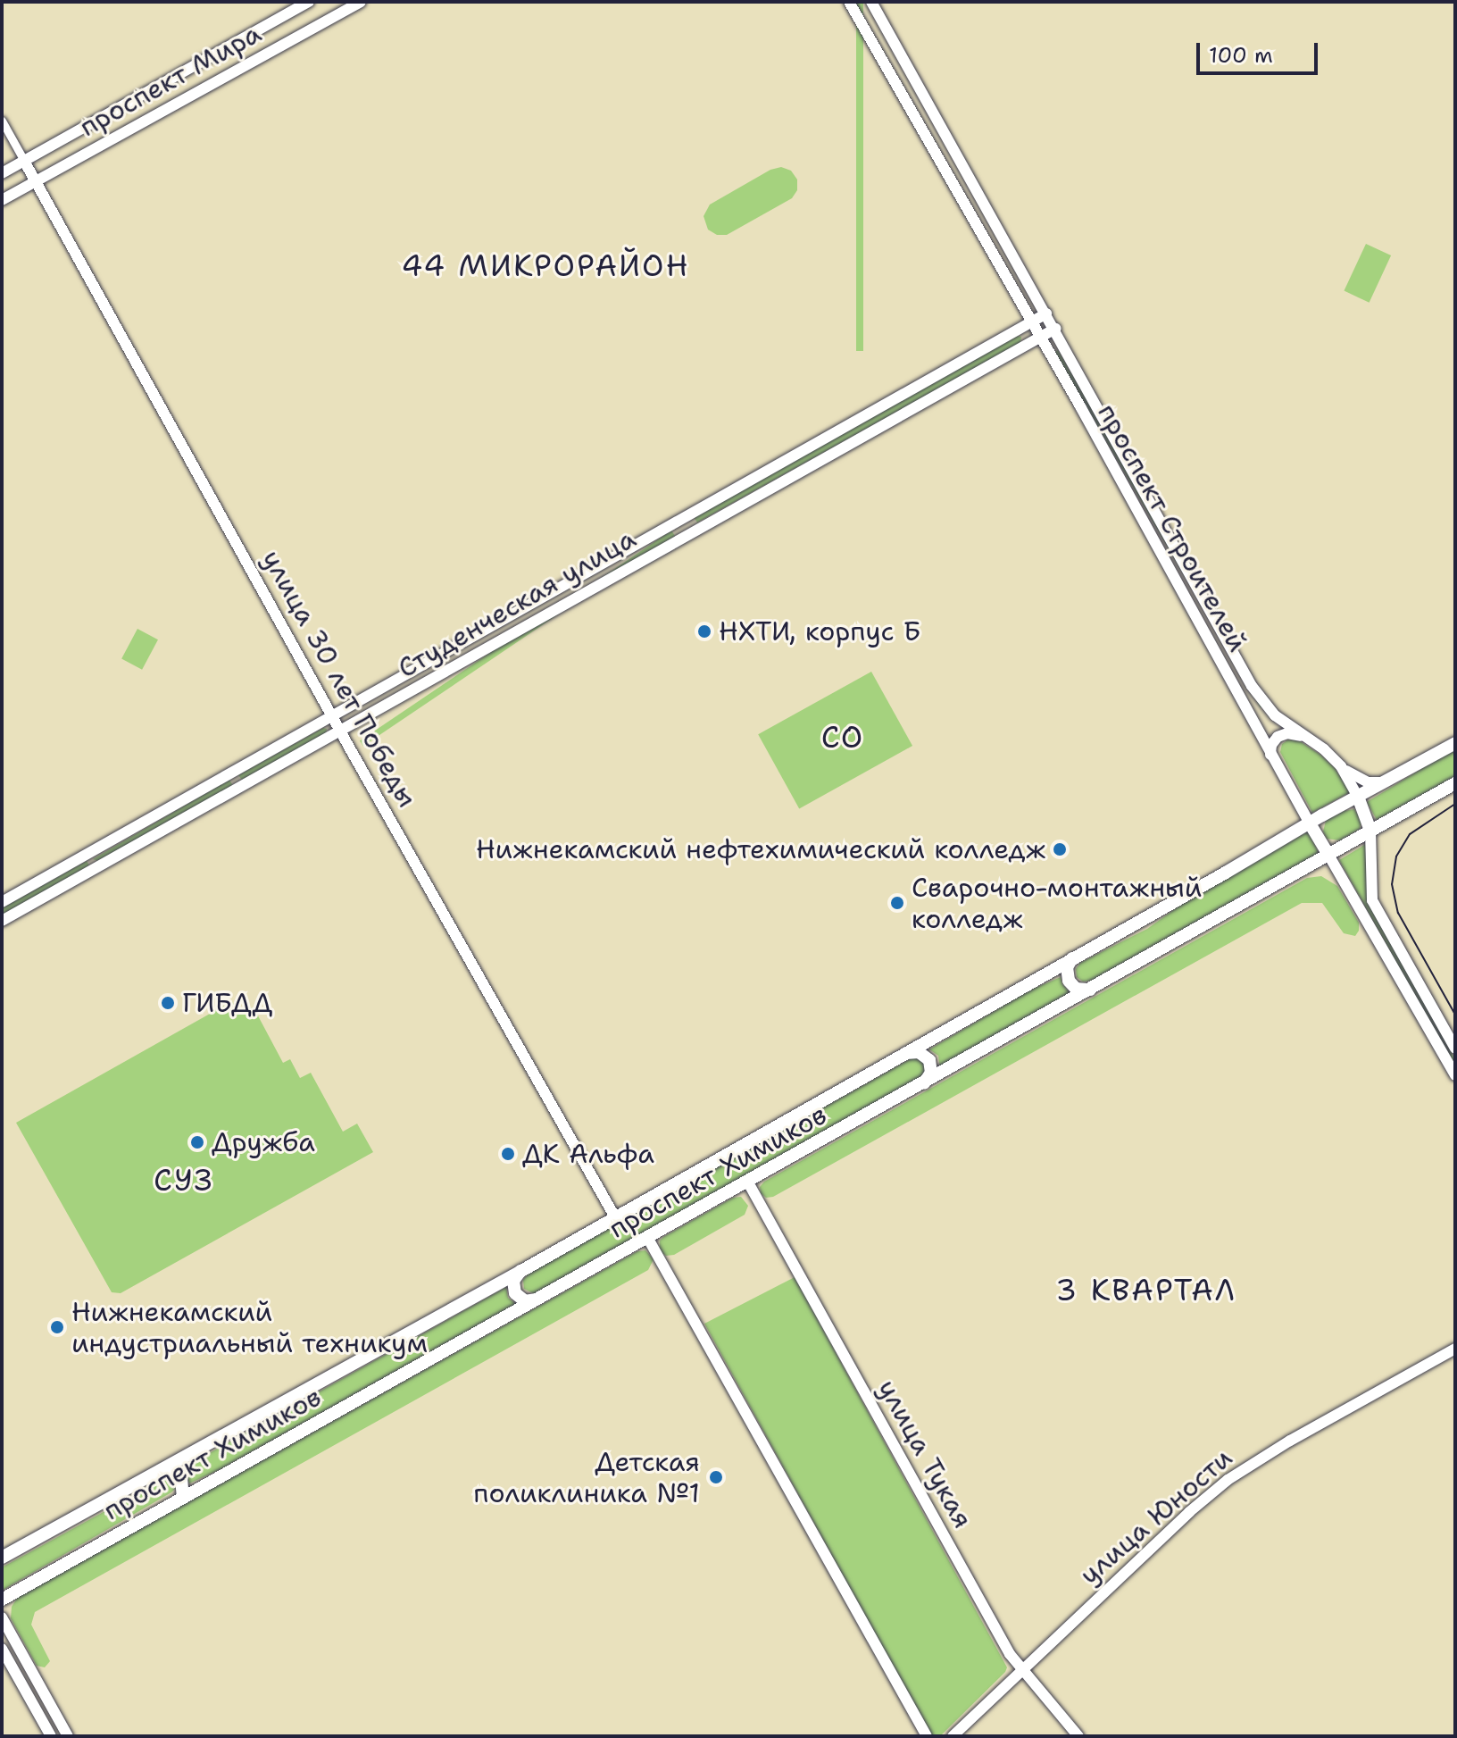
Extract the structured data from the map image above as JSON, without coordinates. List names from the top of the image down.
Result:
{
  "streets": {
    "main road": [
      "проспект Мира",
      "проспект Строителей",
      "Студенческая улица",
      "улица 30 лет Победы",
      "проспект Химиков",
      "улица Тукая",
      "улица Юности"
    ]
  },
  "crossings": [
    ["проспект Мира", "улица 30 лет Победы"],
    ["проспект Строителей", "Студенческая улица"],
    ["проспект Строителей", "проспект Химиков"],
    ["Студенческая улица", "улица 30 лет Победы"],
    ["улица 30 лет Победы", "проспект Химиков"],
    ["проспект Химиков", "улица Тукая"],
    ["улица Тукая", "улица Юности"]
  ],
  "districts": [
    "44 МИКРОРАЙОН",
    "СО",
    "СУЗ",
    "3 КВАРТАЛ"
  ],
  "places": [
    "НХТИ, корпус Б",
    "Нижнекамский нефтехимический колледж",
    "Сварочно-монтажный колледж",
    "ГИБДД",
    "Дружба",
    "ДК Альфа",
    "Нижнекамский индустриальный техникум",
    "Детская поликлиника №1"
  ],
  "scale_bar": "100 m"
}
